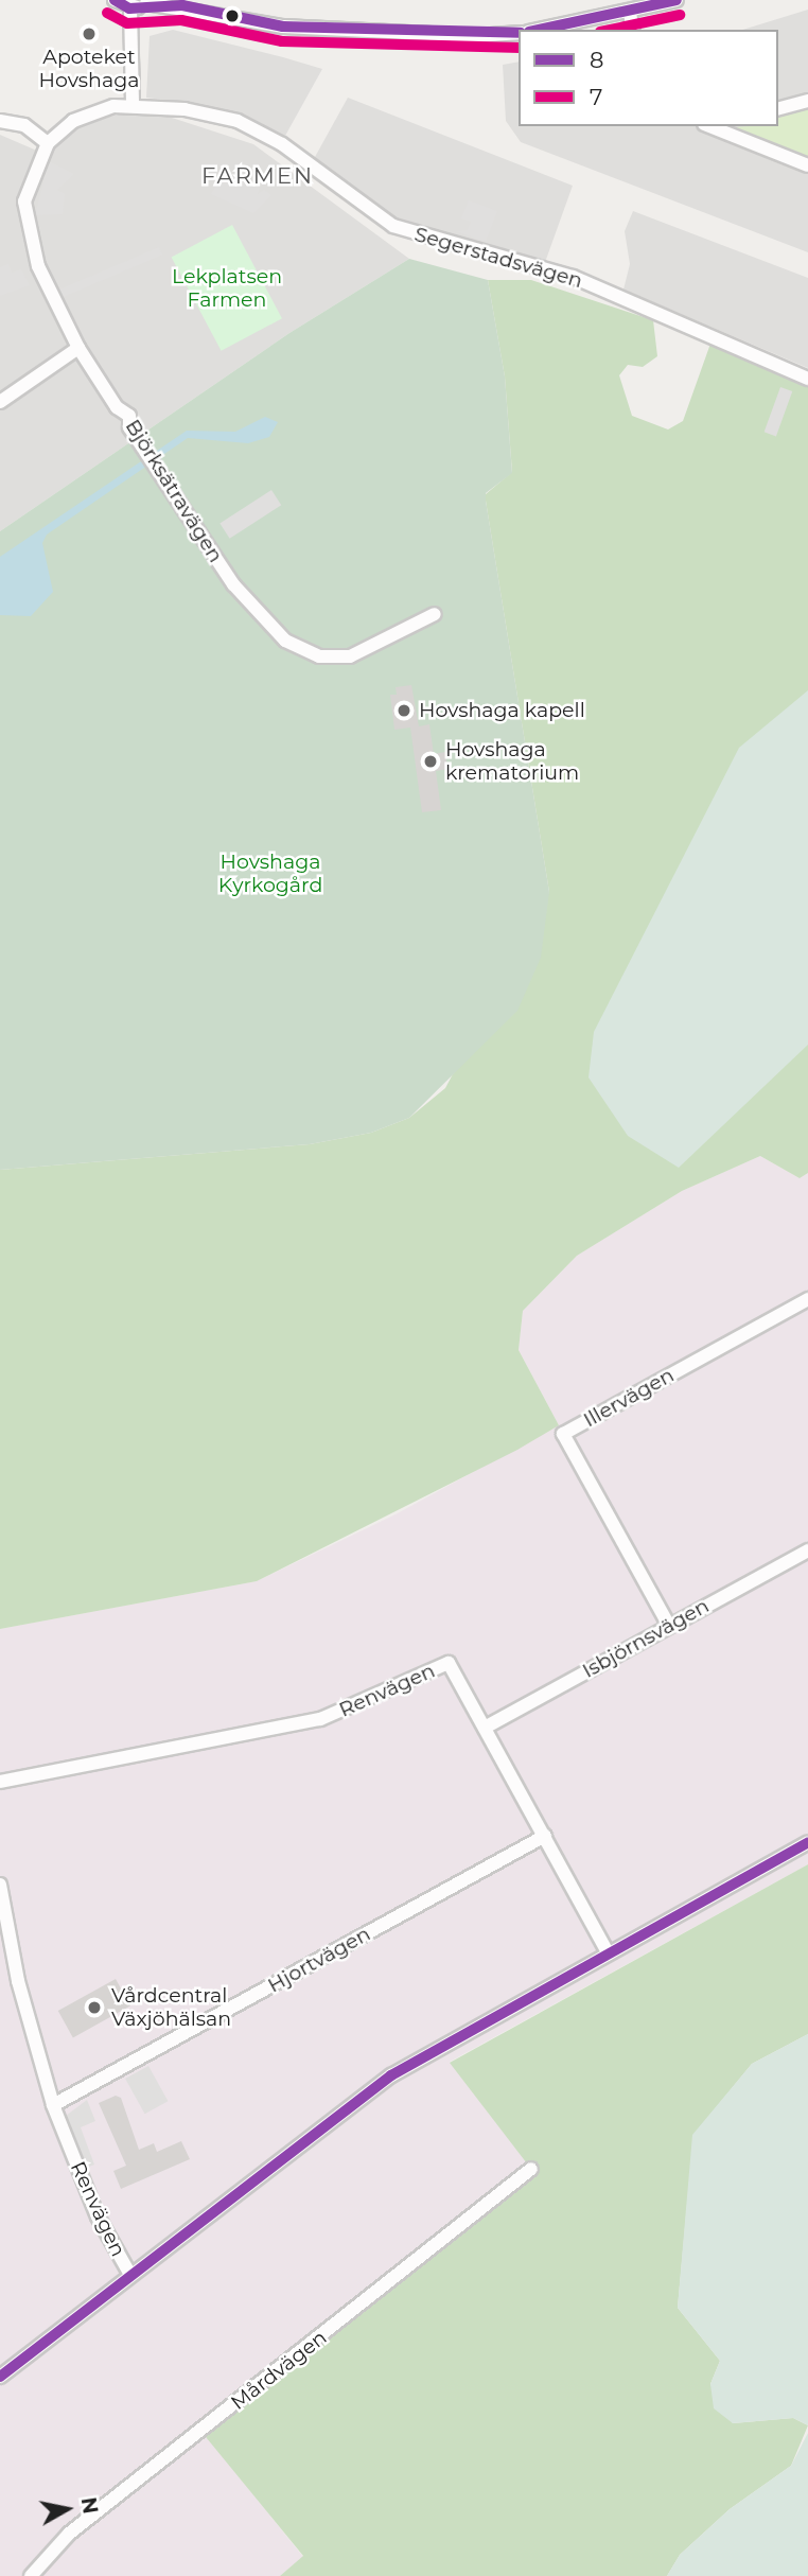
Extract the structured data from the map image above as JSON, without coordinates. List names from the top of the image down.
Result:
{
  "streets": {
    "street": [
      "Segerstadsvägen",
      "Björksätravägen",
      "Illervägen",
      "Isbjörnsvägen",
      "Renvägen",
      "Hjortvägen",
      "Mårdvägen"
    ]
  },
  "crossings": [
    ["Segerstadsvägen", "Björksätravägen"],
    ["Illervägen", "Isbjörnsvägen"],
    ["Isbjörnsvägen", "Renvägen"],
    ["Renvägen", "Hjortvägen"]
  ],
  "districts": ["FARMEN"],
  "parks": ["Lekplatsen Farmen", "Hovshaga Kyrkogård"],
  "places": [
    "Apoteket Hovshaga",
    "Hovshaga kapell",
    "Hovshaga krematorium",
    "Vårdcentral Växjöhälsan"
  ],
  "lines": ["transit line 8", "transit line 7"],
  "legend": ["8", "7"],
  "north": "right"
}
